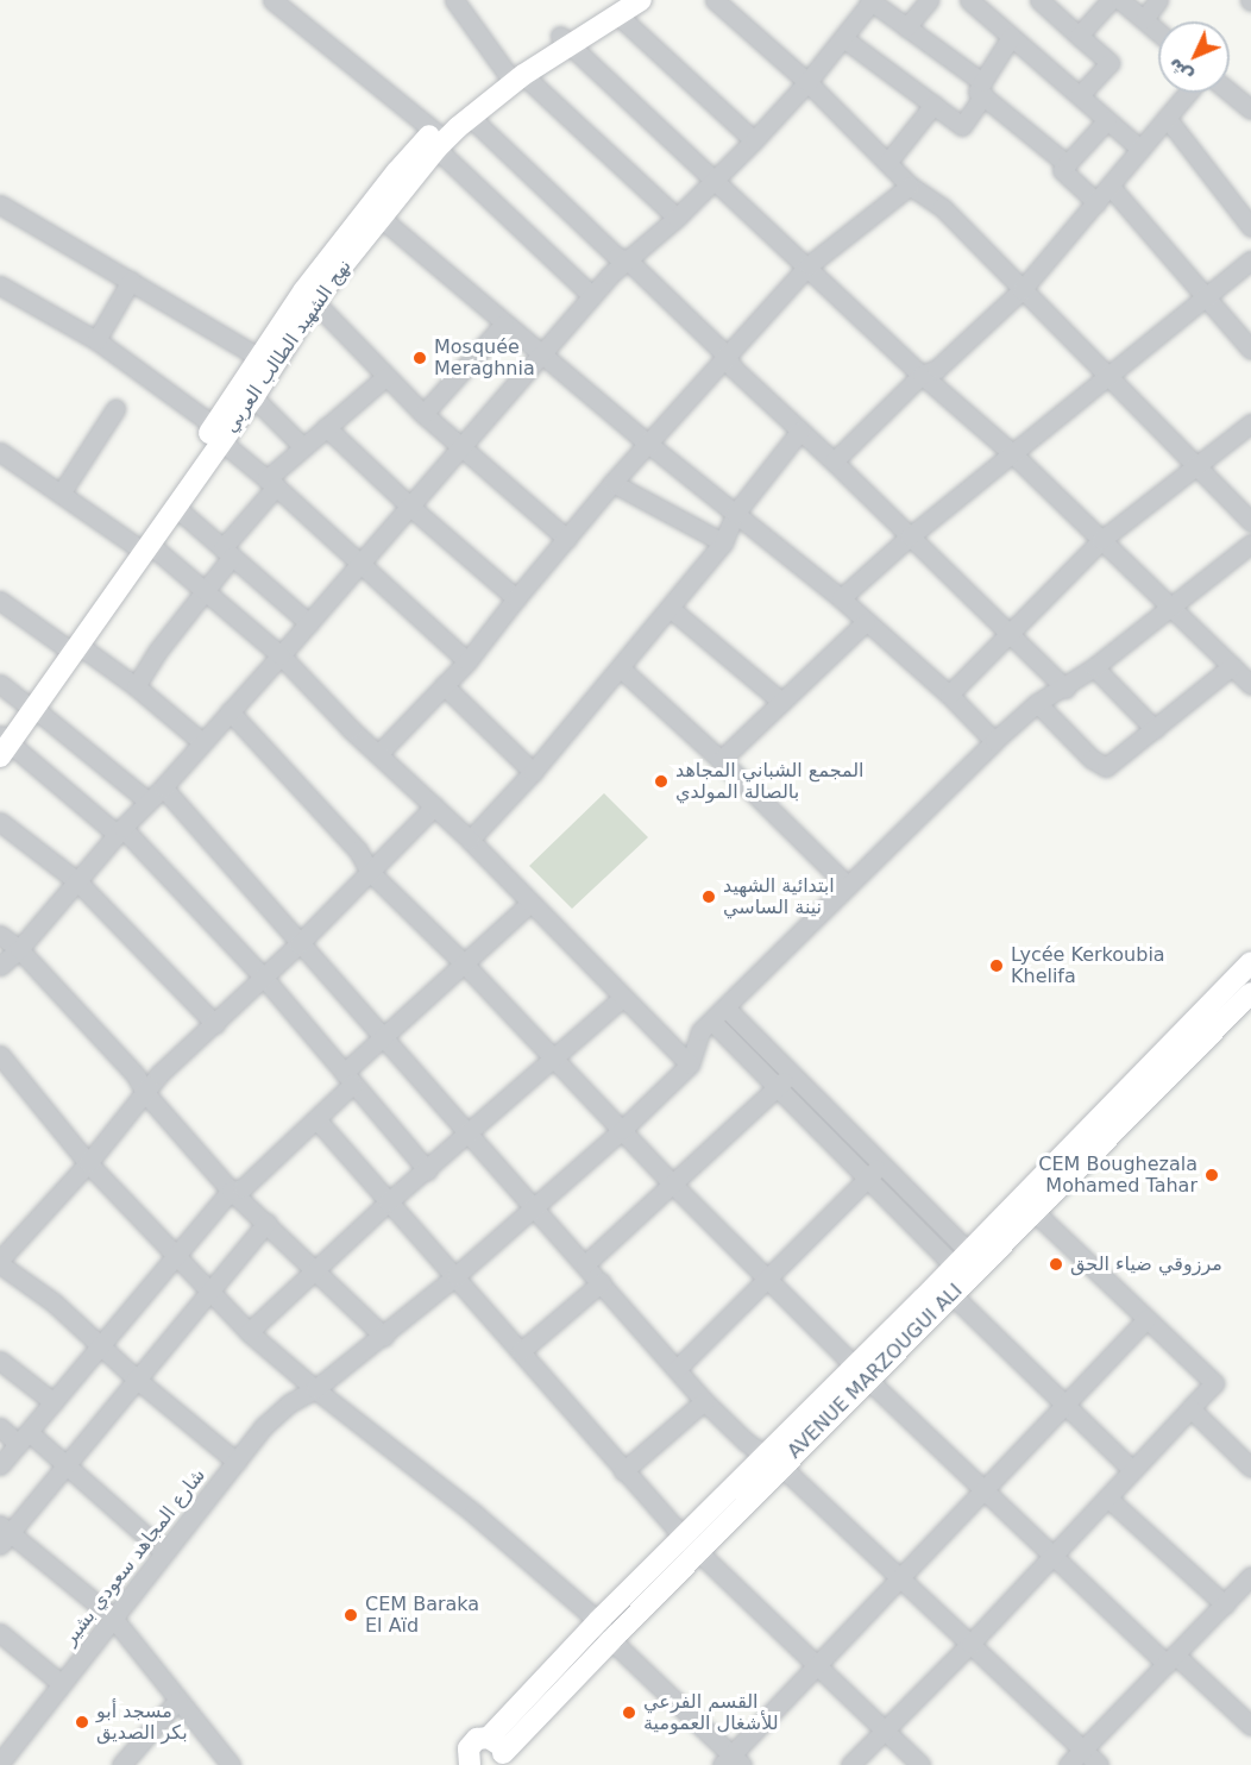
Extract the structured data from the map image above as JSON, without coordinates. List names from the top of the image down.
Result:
{
  "streets": {
    "main road": ["نهج الشهيد الطالب العربي", "AVENUE MARZOUGUI ALI"],
    "street": ["شارع المجاهد سعودي بشير"]
  },
  "places": [
    "Mosquée Meraghnia",
    "المجمع الشباني المجاهد بالصالة المولدي",
    "ابتدائية الشهيد نينة الساسي",
    "Lycée Kerkoubia Khelifa",
    "CEM Boughezala Mohamed Tahar",
    "مرزوقي ضياء الحق",
    "CEM Baraka El Aïd",
    "القسم الفرعي للأشغال العمومية",
    "مسجد أبو بكر الصديق"
  ],
  "north": "bottom left"
}
